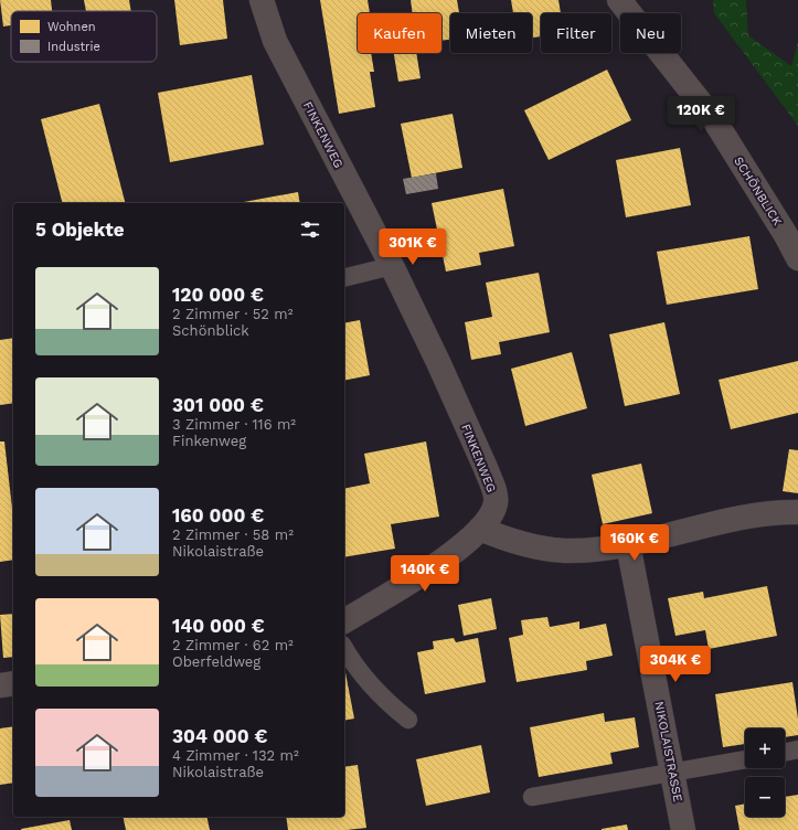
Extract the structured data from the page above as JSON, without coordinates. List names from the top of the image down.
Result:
{
  "streets": {
    "street": ["FINKENWEG", "SCHÖNBLICK", "NIKOLAISTRASSE"]
  },
  "legend": ["Wohnen", "Industrie"],
  "page": {
    "chip": [
      "Kaufen",
      "Mieten",
      "Filter",
      "Neu"
    ],
    "price": [
      "120K €",
      "301K €",
      "160K €",
      "140K €",
      "304K €"
    ],
    "heading": "5 Objekte",
    "list": [
      {
        "name": "120 000 €",
        "note": "2 Zimmer · 52 m² · Schönblick"
      },
      {
        "name": "301 000 €",
        "note": "3 Zimmer · 116 m² · Finkenweg"
      },
      {
        "name": "160 000 €",
        "note": "2 Zimmer · 58 m² · Nikolaistraße"
      },
      {
        "name": "140 000 €",
        "note": "2 Zimmer · 62 m² · Oberfeldweg"
      },
      {
        "name": "304 000 €",
        "note": "4 Zimmer · 132 m² · Nikolaistraße"
      }
    ],
    "map_buttons": ["+", "−"]
  }
}
